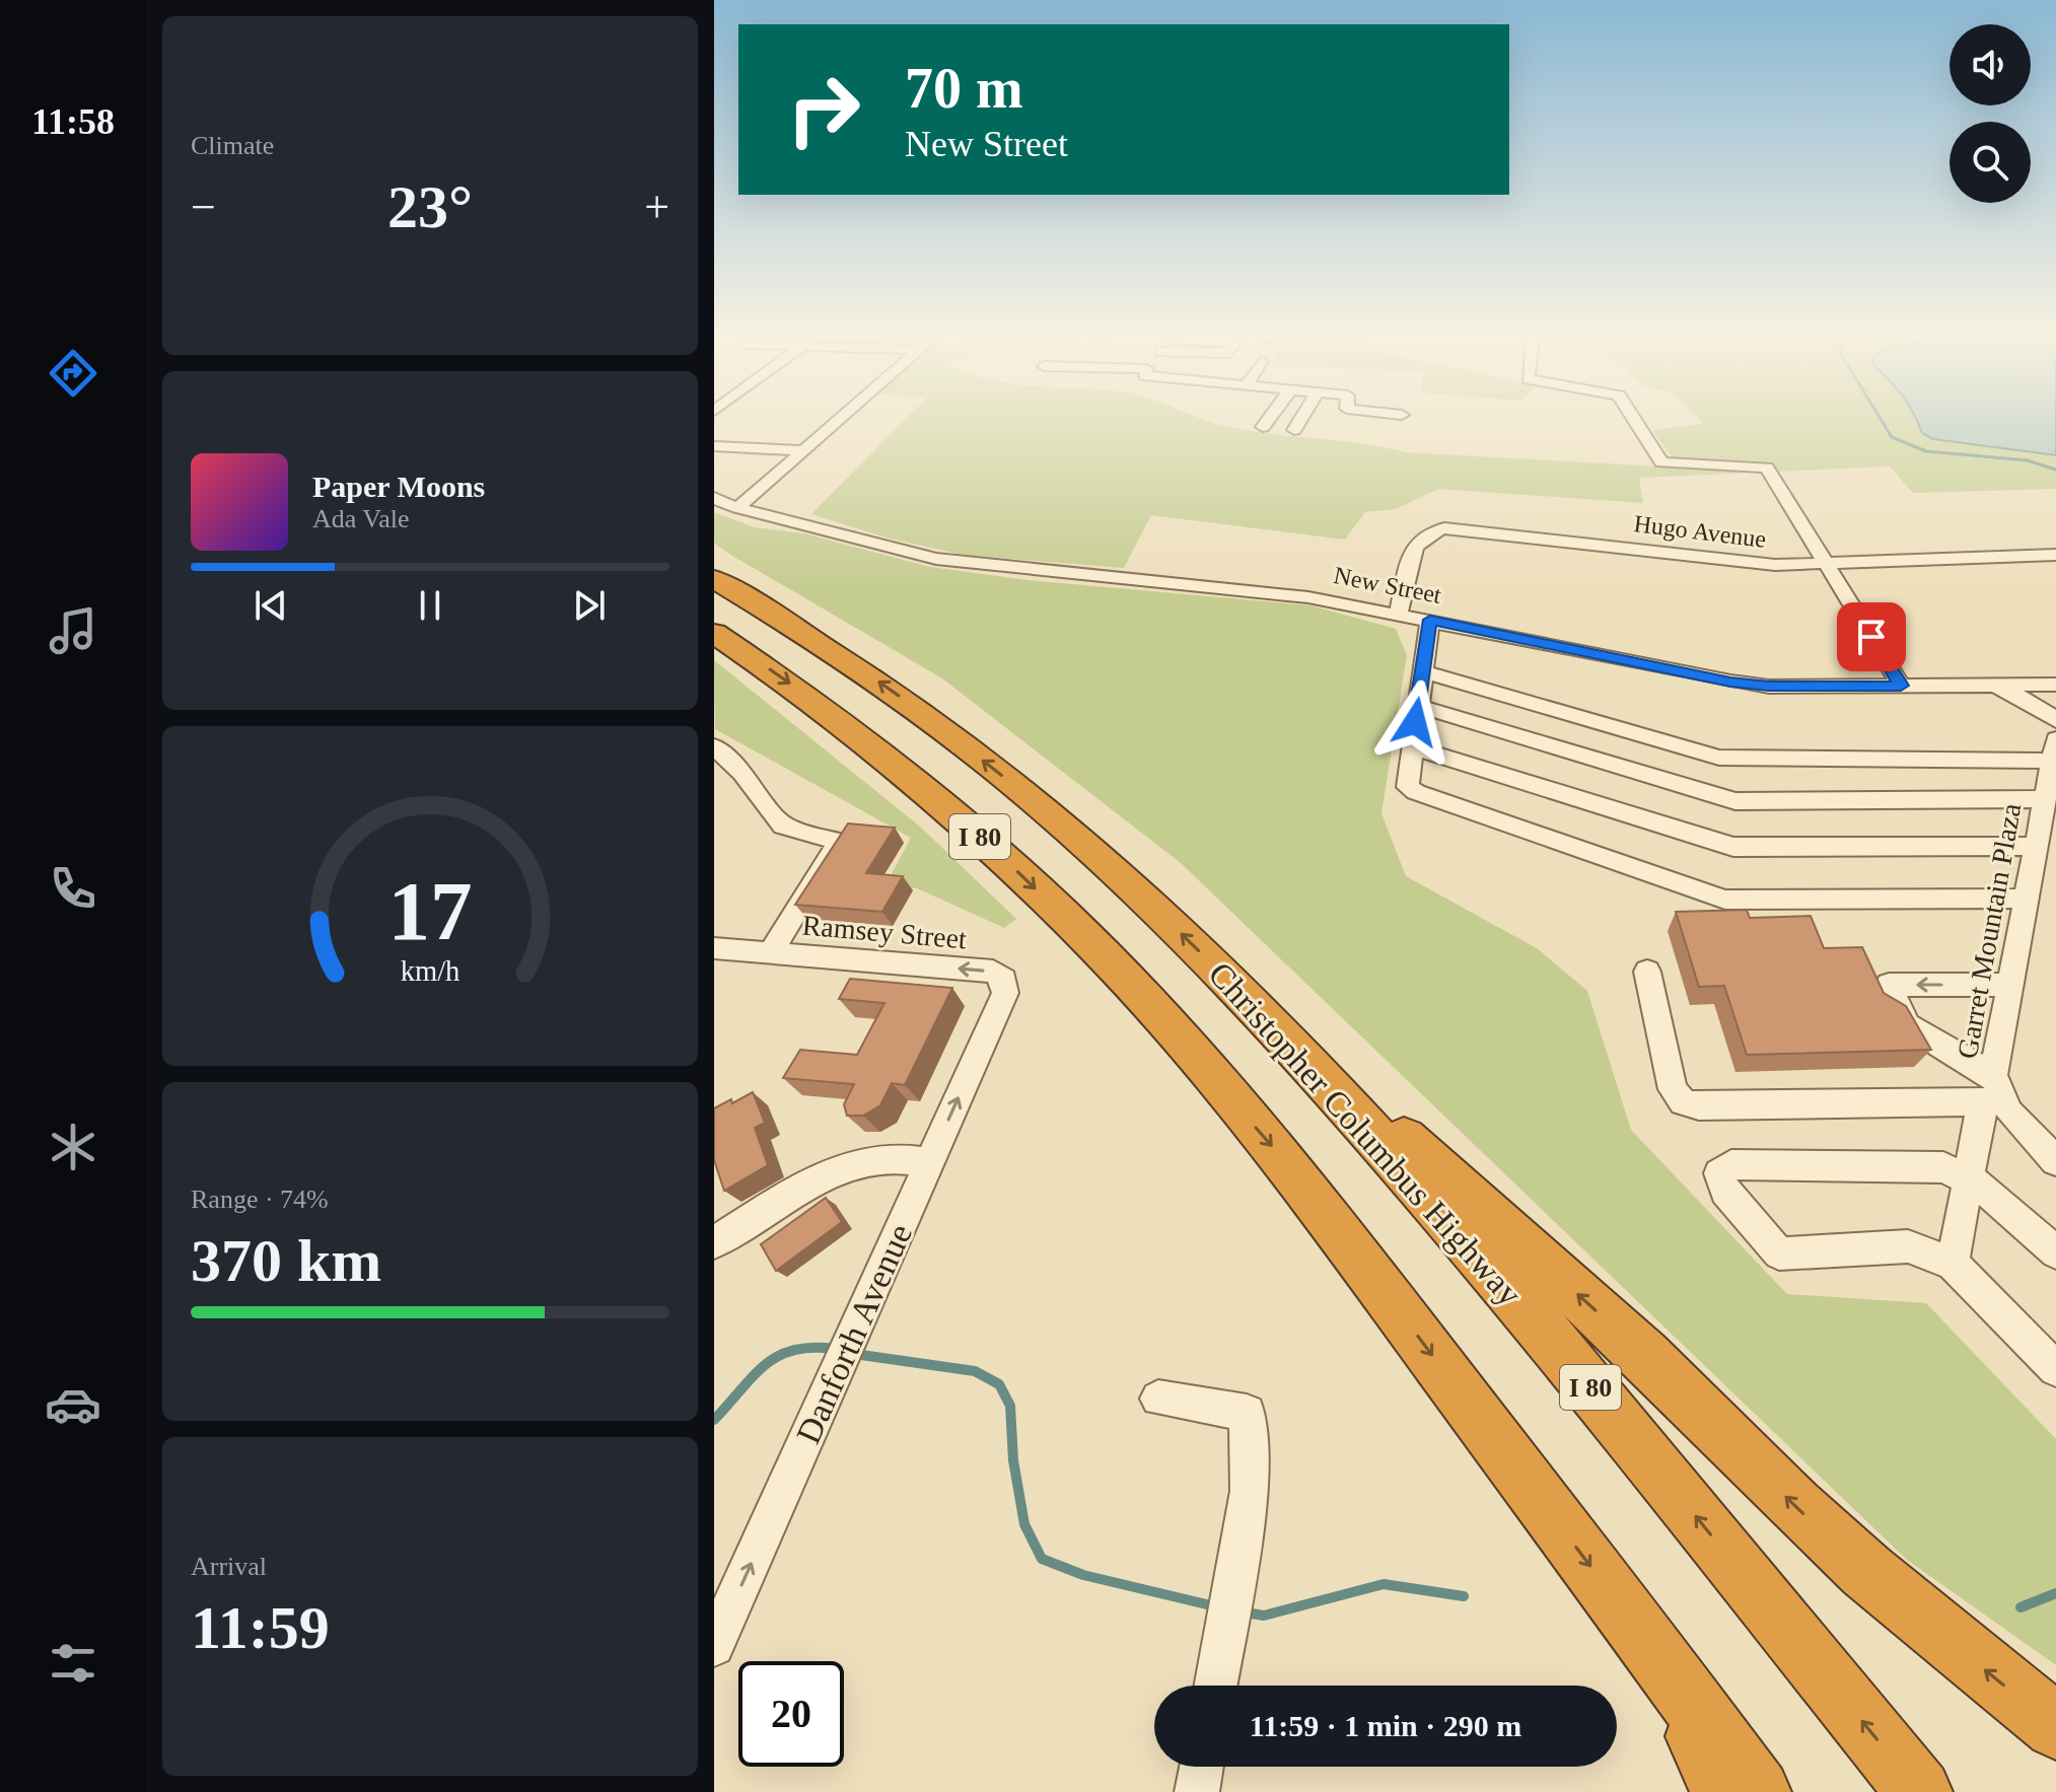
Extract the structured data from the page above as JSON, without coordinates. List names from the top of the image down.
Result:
{
  "streets": {
    "highway": ["I 80", "Christopher Columbus Highway"],
    "street": [
      "Hugo Avenue",
      "New Street",
      "Garret Mountain Plaza",
      "Ramsey Street",
      "Danforth Avenue"
    ]
  },
  "crossings": [
    ["Hugo Avenue", "New Street"],
    ["Ramsey Street", "Danforth Avenue"]
  ],
  "one_way": ["Ramsey Street", "Danforth Avenue"],
  "page": {
    "tabs": "11:58",
    "tile": [
      "Climate",
      ["Range · 74%", "370 km"],
      ["Arrival", "11:59"]
    ],
    "turn": ["70 m", "New Street"],
    "heat": ["−", "23°", "+"],
    "song": ["Paper Moons", "Ada Vale"],
    "limit": "20",
    "trip": "11:59 · 1 min · 290 m",
    "gauge": ["17", "km/h"]
  }
}
